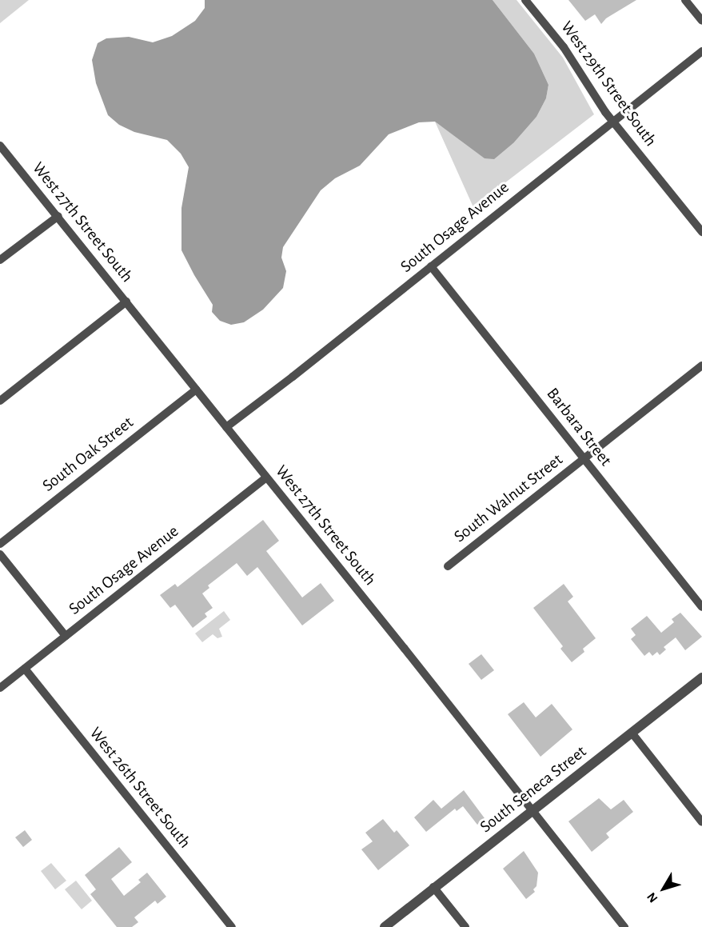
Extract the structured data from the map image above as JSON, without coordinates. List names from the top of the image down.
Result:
{
  "streets": {
    "street": [
      "West 29th Street South",
      "West 27th Street South",
      "South Osage Avenue",
      "Barbara Street",
      "South Oak Street",
      "South Walnut Street",
      "West 26th Street South",
      "South Seneca Street"
    ]
  },
  "crossings": [
    ["West 29th Street South", "South Osage Avenue"],
    ["West 27th Street South", "South Osage Avenue"],
    ["West 27th Street South", "South Oak Street"],
    ["West 27th Street South", "South Seneca Street"],
    ["South Osage Avenue", "Barbara Street"],
    ["South Osage Avenue", "West 26th Street South"],
    ["Barbara Street", "South Walnut Street"]
  ],
  "north": "bottom left"
}
